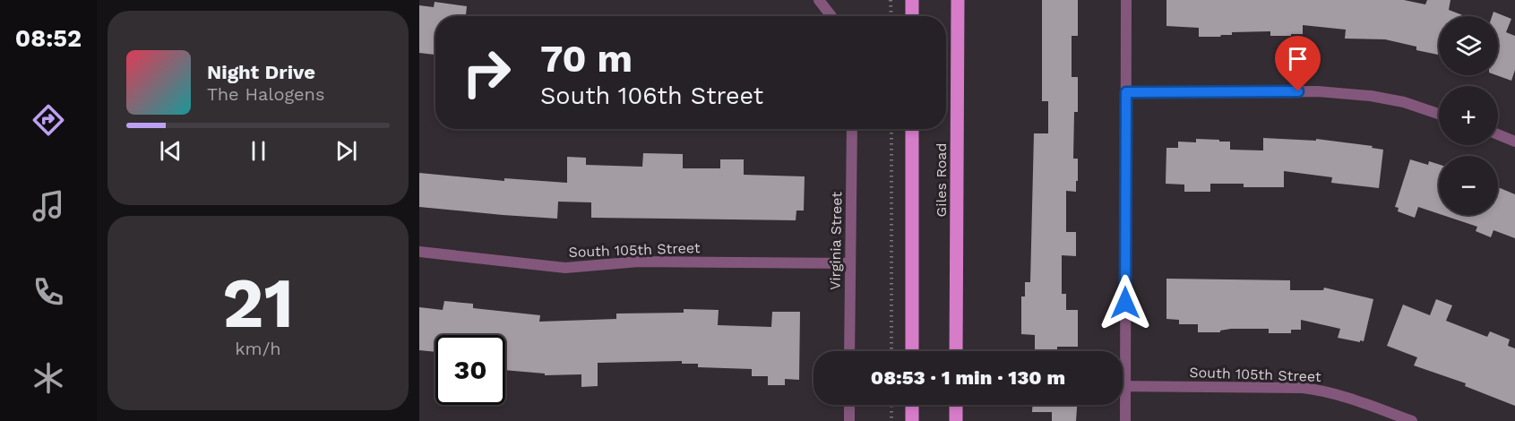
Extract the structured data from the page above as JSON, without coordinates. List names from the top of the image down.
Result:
{
  "streets": {
    "main road": ["Giles Road"],
    "street": ["Virginia Street", "South 105th Street"]
  },
  "crossings": [
    ["Virginia Street", "South 105th Street"]
  ],
  "page": {
    "tabs": "08:52",
    "map_buttons": ["+", "−"],
    "turn": ["70 m", "South 106th Street"],
    "song": ["Night Drive", "The Halogens"],
    "tile": ["21", "km/h"],
    "limit": "30",
    "trip": "08:53 · 1 min · 130 m"
  }
}
